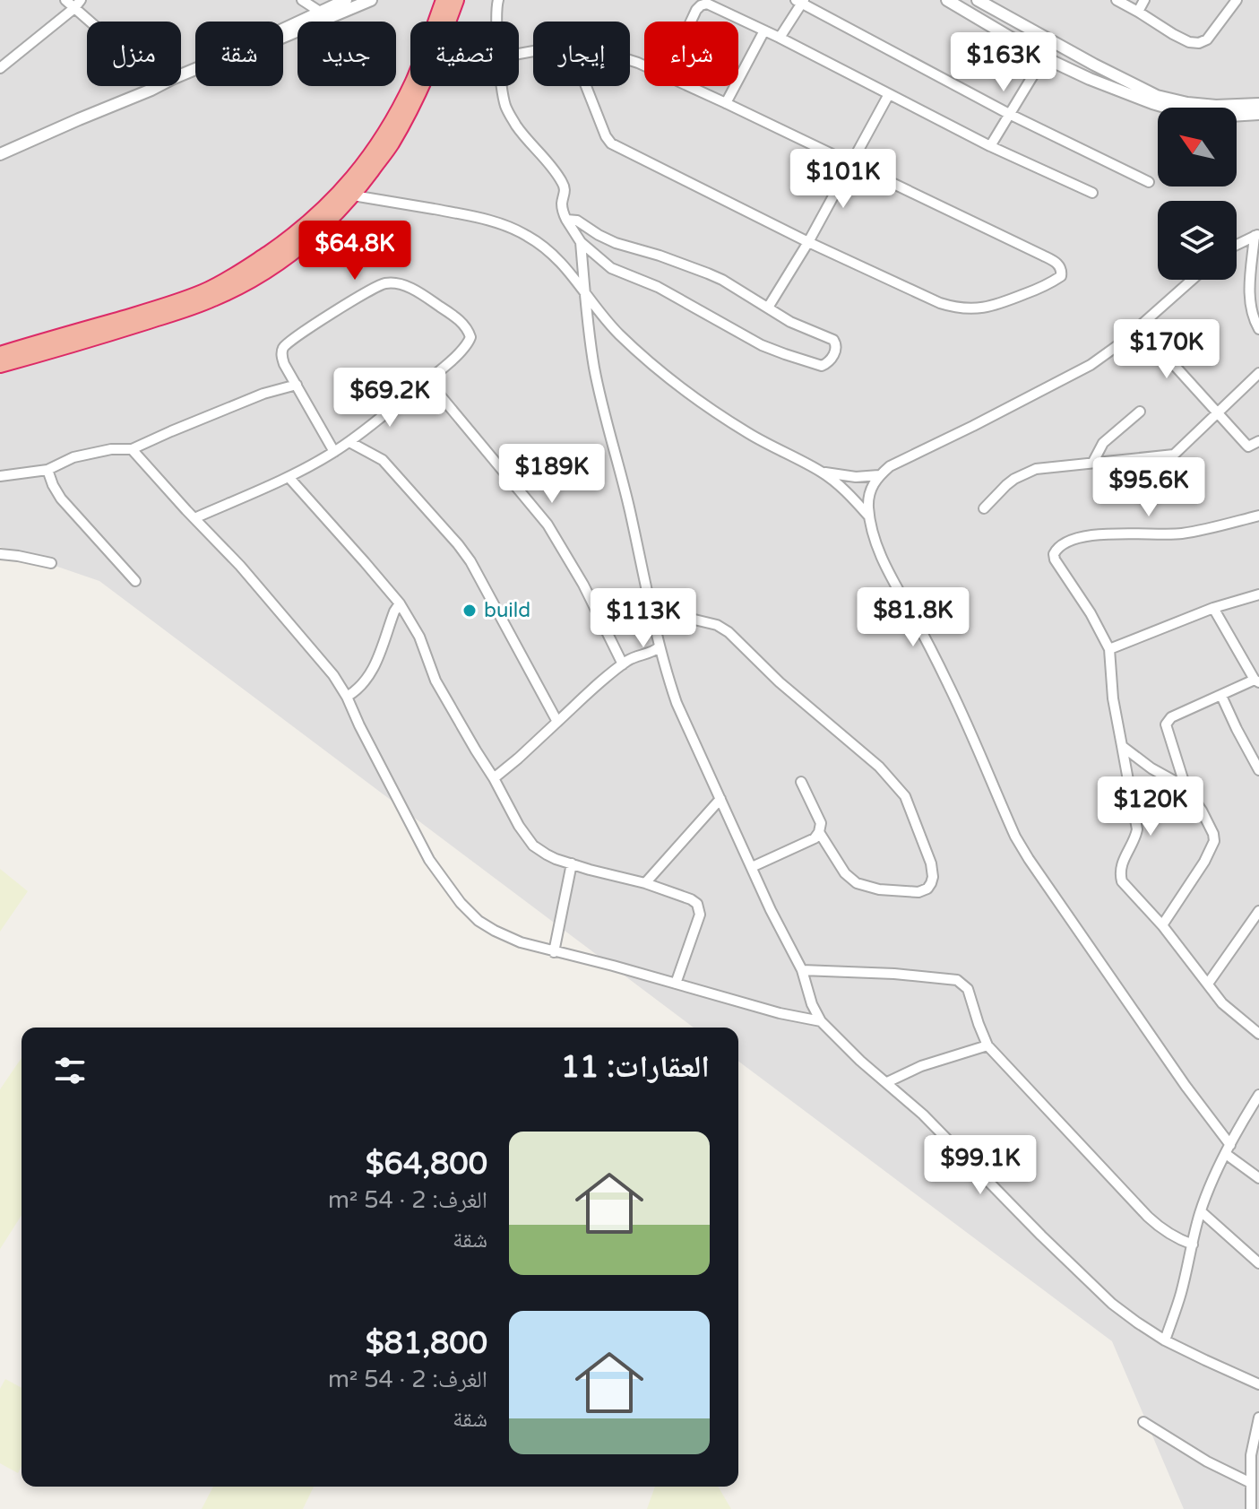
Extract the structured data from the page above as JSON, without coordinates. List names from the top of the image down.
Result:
{
  "places": ["build"],
  "north": "top left",
  "page": {
    "chip": [
      "شراء",
      "إيجار",
      "تصفية",
      "جديد",
      "شقة",
      "منزل"
    ],
    "price": [
      "$163K",
      "$101K",
      "$64.8K",
      "$170K",
      "$69.2K",
      "$189K",
      "$95.6K",
      "$81.8K",
      "$113K",
      "$120K",
      "$99.1K"
    ],
    "heading": "العقارات: 11",
    "list": [
      {
        "name": "$64,800",
        "note": "الغرف: 2 · 54 m² · شقة"
      },
      {
        "name": "$81,800",
        "note": "الغرف: 2 · 54 m² · شقة"
      }
    ]
  }
}
